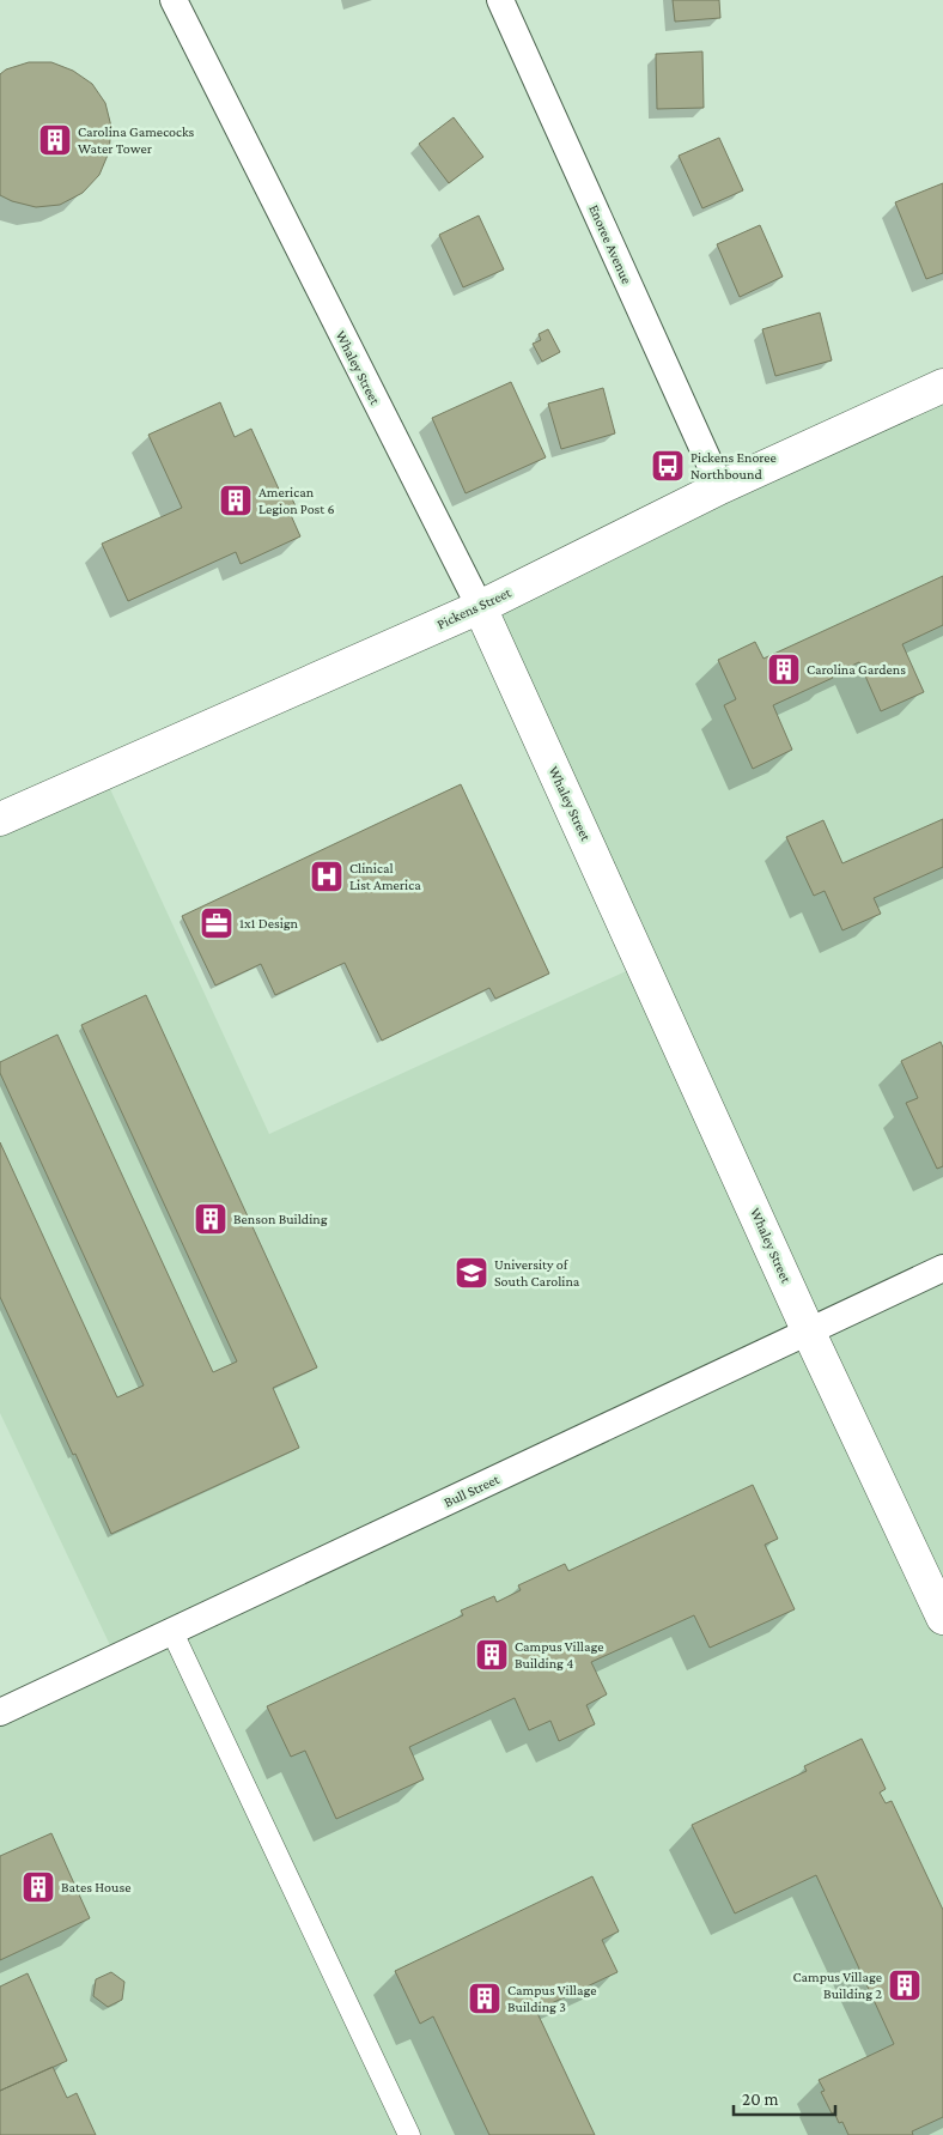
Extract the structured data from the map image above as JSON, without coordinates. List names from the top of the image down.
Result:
{
  "streets": {
    "street": [
      "Enoree Avenue",
      "Whaley Street",
      "Pickens Street",
      "Bull Street"
    ]
  },
  "crossings": [
    ["Enoree Avenue", "Pickens Street"],
    ["Whaley Street", "Pickens Street"],
    ["Whaley Street", "Bull Street"]
  ],
  "places": {
    "building": [
      "Carolina Gamecocks Water Tower",
      "American Legion Post 6",
      "Carolina Gardens",
      "Benson Building",
      "Campus Village Building 4",
      "Bates House",
      "Campus Village Building 2",
      "Campus Village Building 3"
    ],
    "bus stop": ["Pickens Enoree Northbound"],
    "hospital": ["Clinical List America"],
    "office": ["1x1 Design"],
    "school or university": ["University of South Carolina"]
  },
  "scale_bar": "20 m"
}
